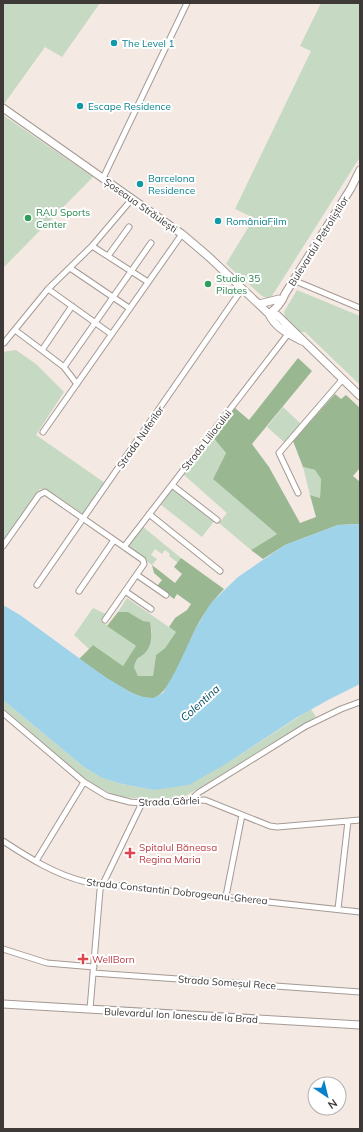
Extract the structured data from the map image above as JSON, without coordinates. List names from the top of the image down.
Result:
{
  "streets": {
    "street": [
      "Șoseaua Străulești",
      "Bulevardul Petroliștilor",
      "Strada Nuferilor",
      "Strada Liliacului",
      "Strada Gârlei",
      "Strada Constantin Dobrogeanu-Gherea",
      "Strada Someșul Rece",
      "Bulevardul Ion Ionescu de la Brad"
    ]
  },
  "crossings": [
    ["Șoseaua Străulești", "Bulevardul Petroliștilor"],
    ["Șoseaua Străulești", "Strada Nuferilor"],
    ["Șoseaua Străulești", "Strada Liliacului"]
  ],
  "water": ["Colentina"],
  "places": {
    "other": [
      "The Level 1",
      "Escape Residence",
      "Barcelona Residence",
      "RAU Sports Center",
      "RomâniaFilm",
      "Studio 35 Pilates"
    ],
    "health": ["Spitalul Băneasa Regina Maria", "WellBorn"]
  },
  "north": "bottom right"
}
